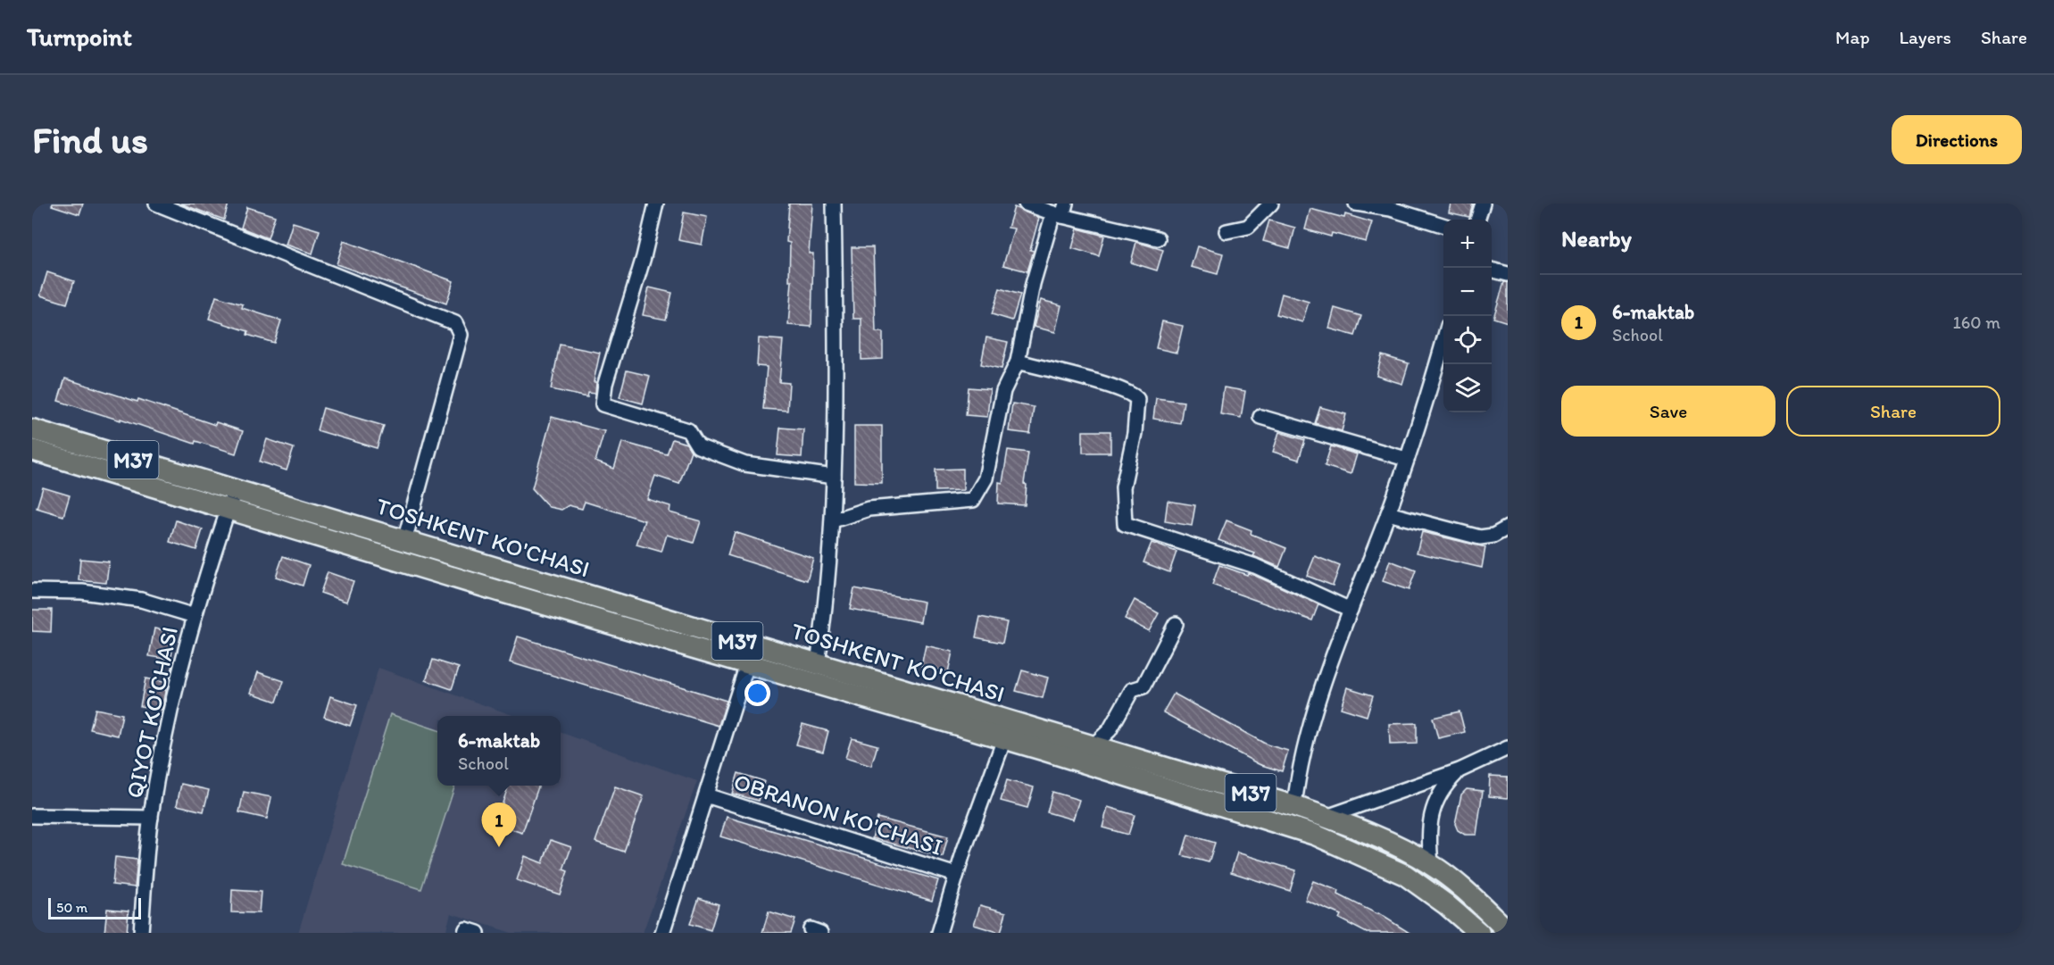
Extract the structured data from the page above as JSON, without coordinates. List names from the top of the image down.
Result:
{
  "streets": {
    "highway": ["M37", "TOSHKENT KO'CHASI"],
    "street": ["QIYOT KO'CHASI", "OBRANON KO'CHASI"]
  },
  "crossings": [
    ["TOSHKENT KO'CHASI", "QIYOT KO'CHASI"],
    ["TOSHKENT KO'CHASI", "OBRANON KO'CHASI"]
  ],
  "scale_bar": "50 m",
  "page": {
    "header": "Turnpoint",
    "nav": ["Map", "Layers", "Share"],
    "buttons": [
      "Directions",
      ["Save", "Share"]
    ],
    "title": "Find us",
    "heading": "Nearby",
    "map_buttons": ["+", "−"],
    "list": [
      {
        "mark": "1",
        "name": "6-maktab",
        "note": "School",
        "value": "160 m"
      }
    ],
    "popup": ["6-maktab", "School"],
    "pins": "1",
    "scale": "50 m"
  }
}
